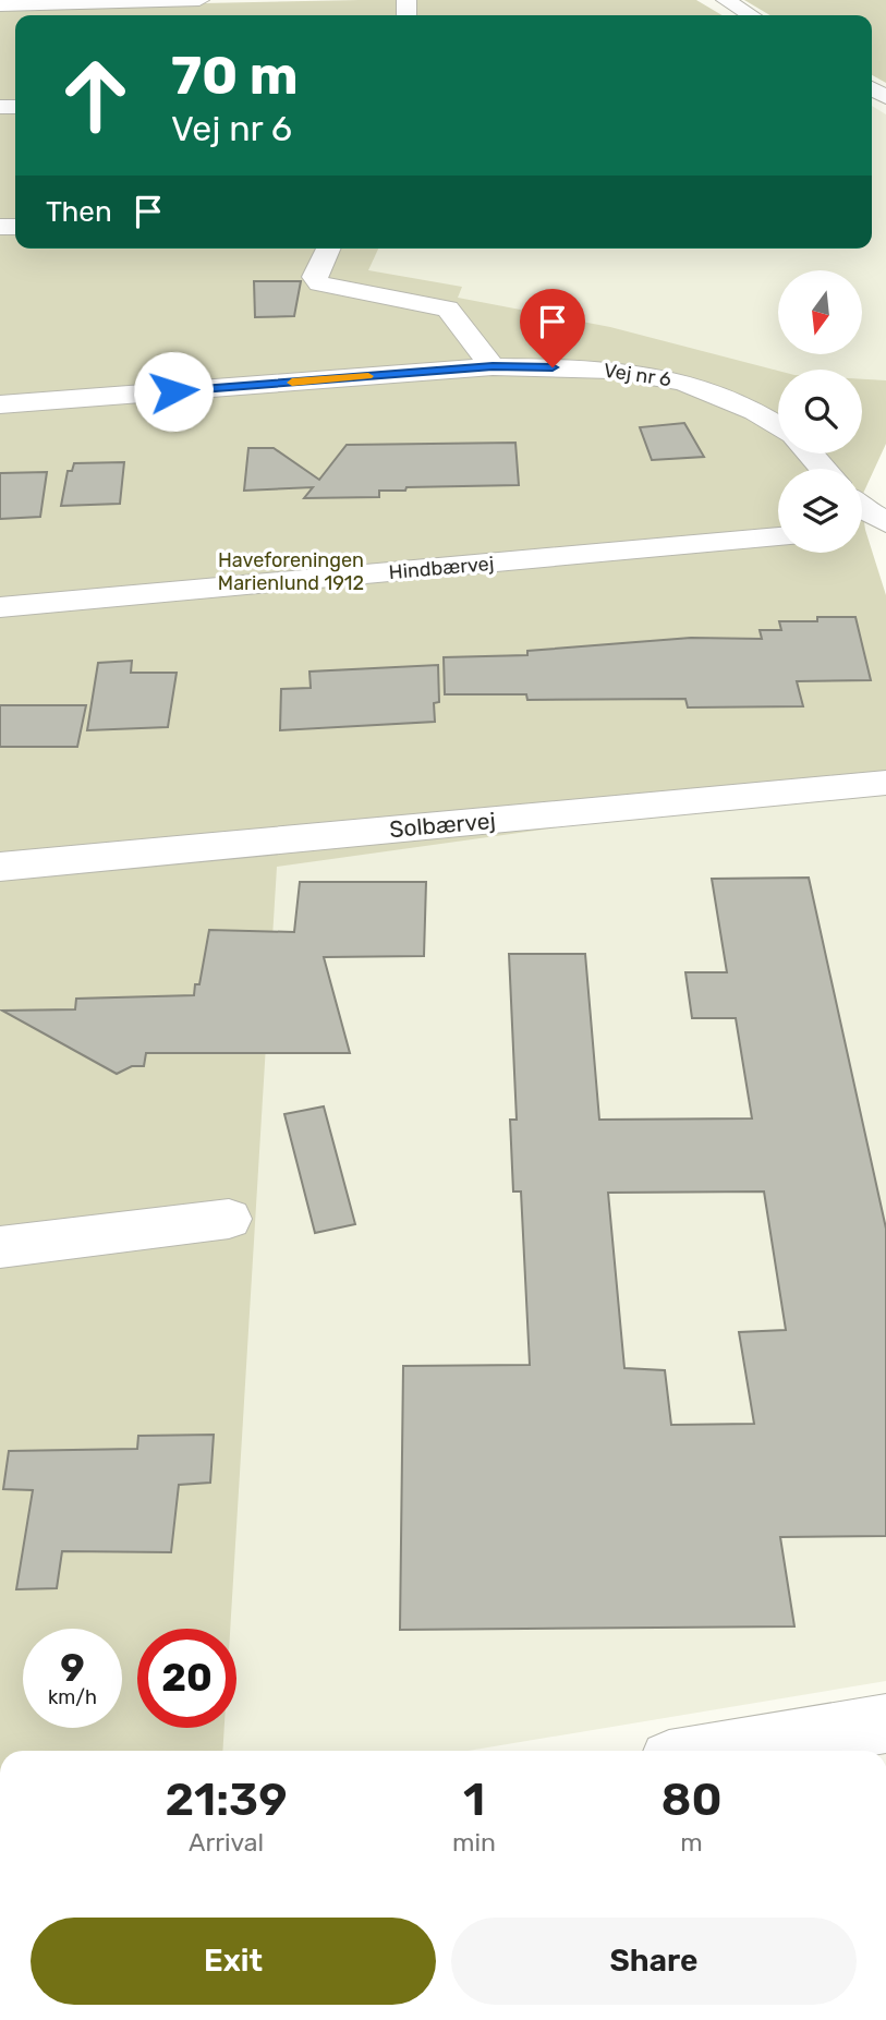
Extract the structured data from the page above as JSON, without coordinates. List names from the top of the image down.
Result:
{
  "streets": {
    "street": ["Vej nr 6", "Hindbærvej", "Solbærvej"]
  },
  "parks": ["Haveforeningen Marienlund 1912"],
  "north": "bottom",
  "page": {
    "turn": ["70 m", "Vej nr 6"],
    "then": "Then",
    "speed": "9 km/h",
    "limit": "20",
    "eta": [
      "21:39",
      "Arrival",
      "1",
      "min",
      "80",
      "m"
    ],
    "buttons": ["Exit", "Share"]
  }
}
